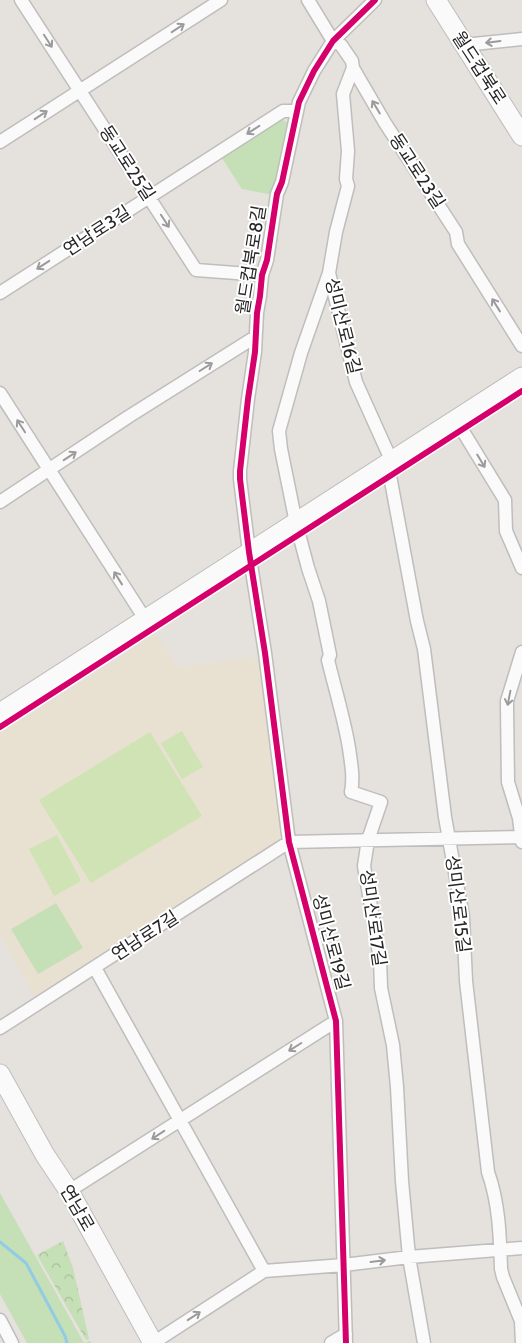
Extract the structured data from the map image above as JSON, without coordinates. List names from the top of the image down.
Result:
{
  "streets": {
    "street": [
      "월드컵북로",
      "동교로25길",
      "동교로23길",
      "연남로3길",
      "월드컵북로8길",
      "성미산로16길",
      "성미산로15길",
      "성미산로17길",
      "연남로7길",
      "성미산로19길",
      "연남로"
    ]
  },
  "crossings": [
    ["동교로25길", "연남로3길"],
    ["동교로25길", "월드컵북로8길"],
    ["동교로23길", "월드컵북로8길"],
    ["동교로23길", "성미산로16길"],
    ["연남로3길", "월드컵북로8길"],
    ["월드컵북로8길", "성미산로19길"],
    ["성미산로16길", "성미산로15길"],
    ["연남로7길", "성미산로19길"]
  ],
  "one_way": ["동교로25길", "동교로23길", "연남로3길"]
}
